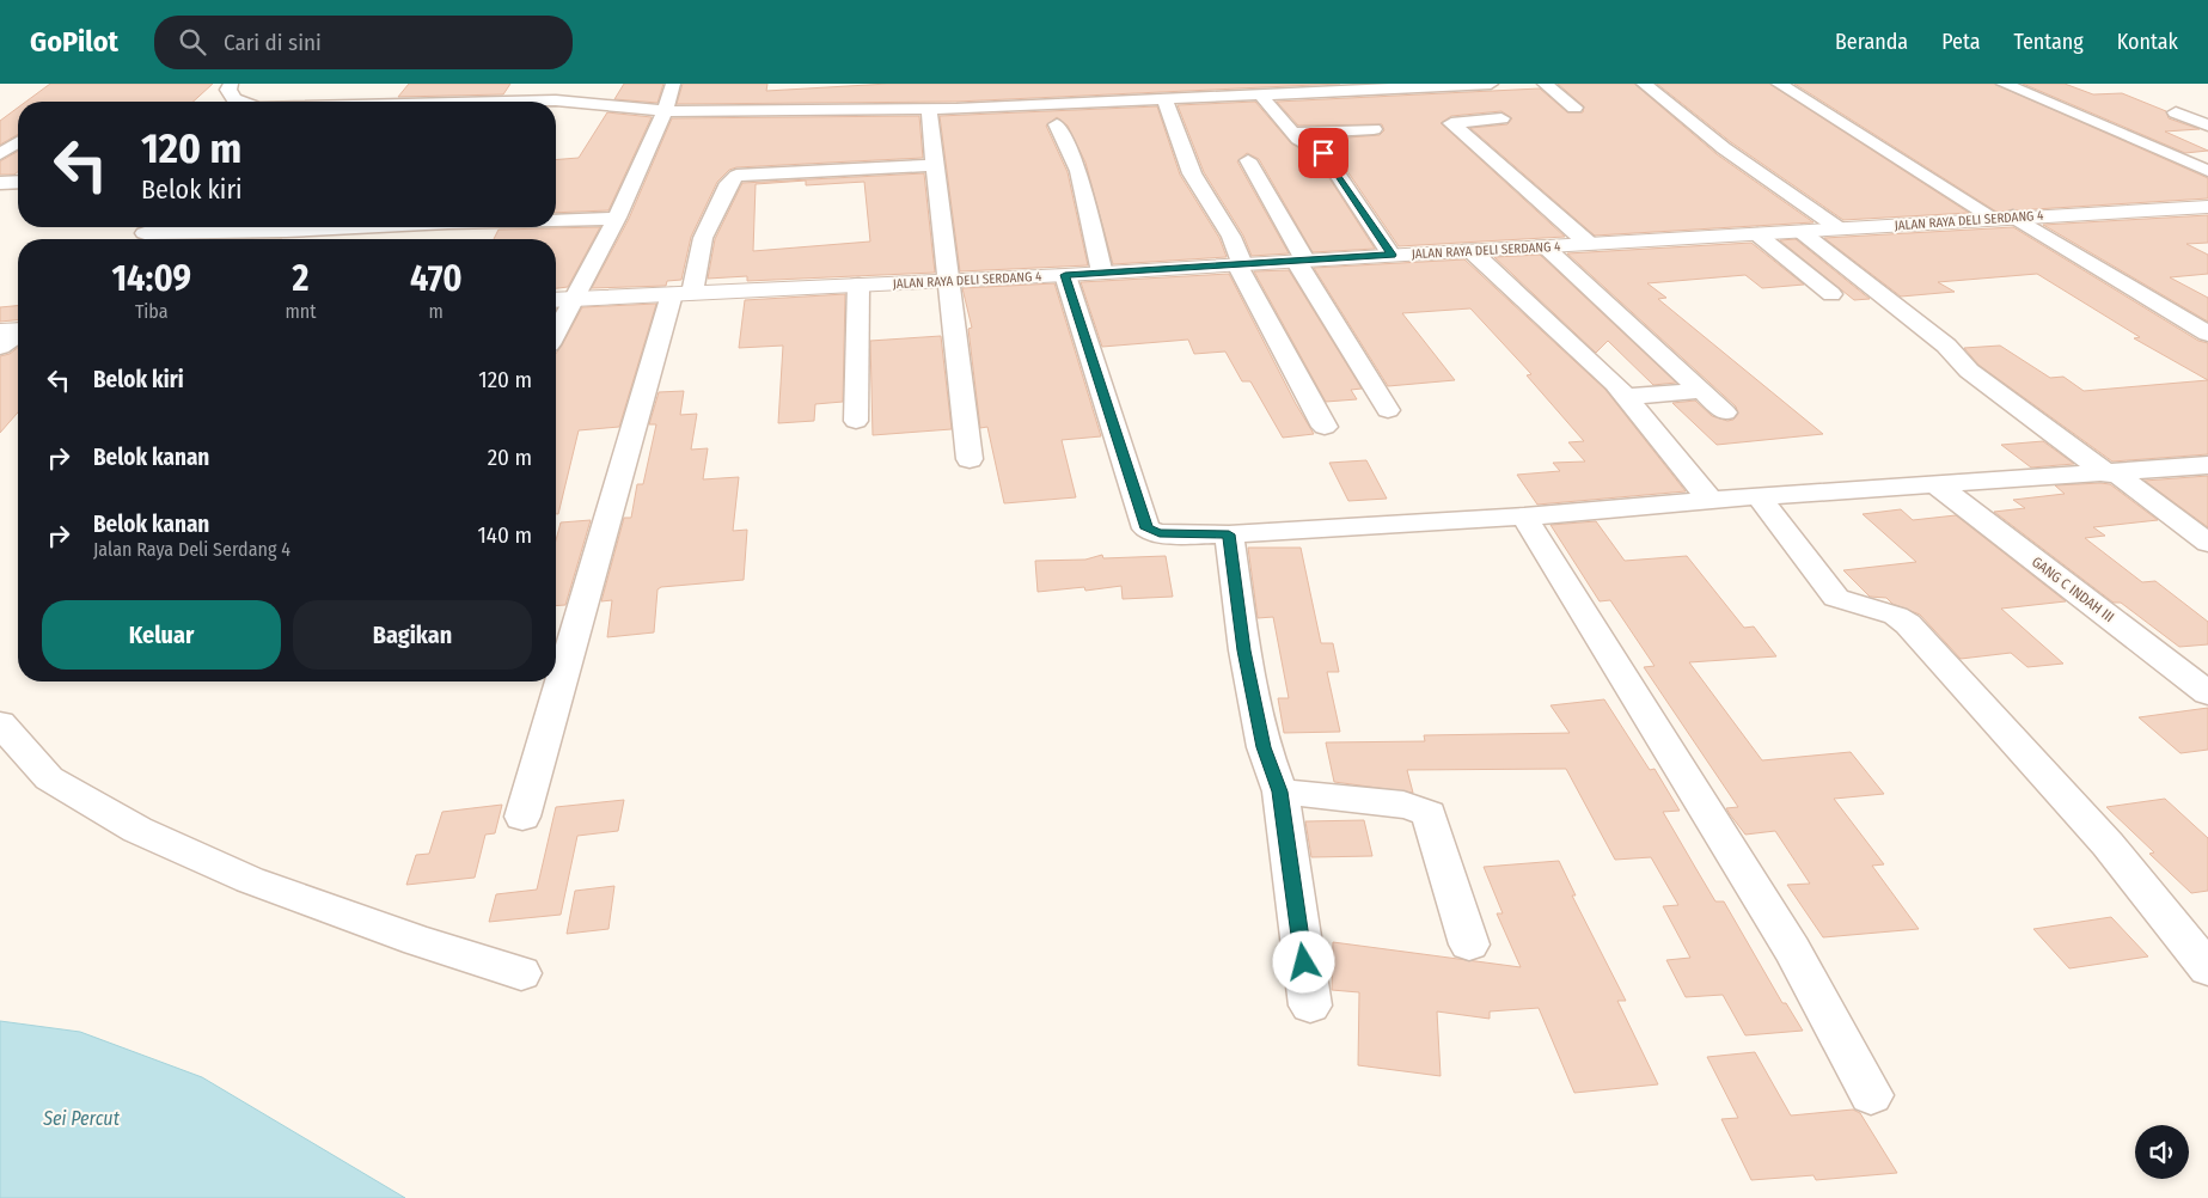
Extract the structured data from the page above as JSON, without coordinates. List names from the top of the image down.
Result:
{
  "streets": {
    "street": ["JALAN RAYA DELI SERDANG 4", "GANG C INDAH III"]
  },
  "water": ["Sei Percut"],
  "page": {
    "header": "GoPilot",
    "search": "Cari di sini",
    "nav": [
      "Beranda",
      "Peta",
      "Tentang",
      "Kontak"
    ],
    "turn": ["120 m", "Belok kiri"],
    "eta": [
      "14:09",
      "Tiba",
      "2",
      "mnt",
      "470",
      "m"
    ],
    "list": [
      {
        "name": "Belok kiri",
        "value": "120 m"
      },
      {
        "name": "Belok kanan",
        "value": "20 m"
      },
      {
        "name": "Belok kanan",
        "note": "Jalan Raya Deli Serdang 4",
        "value": "140 m"
      }
    ],
    "buttons": ["Keluar", "Bagikan"]
  }
}
